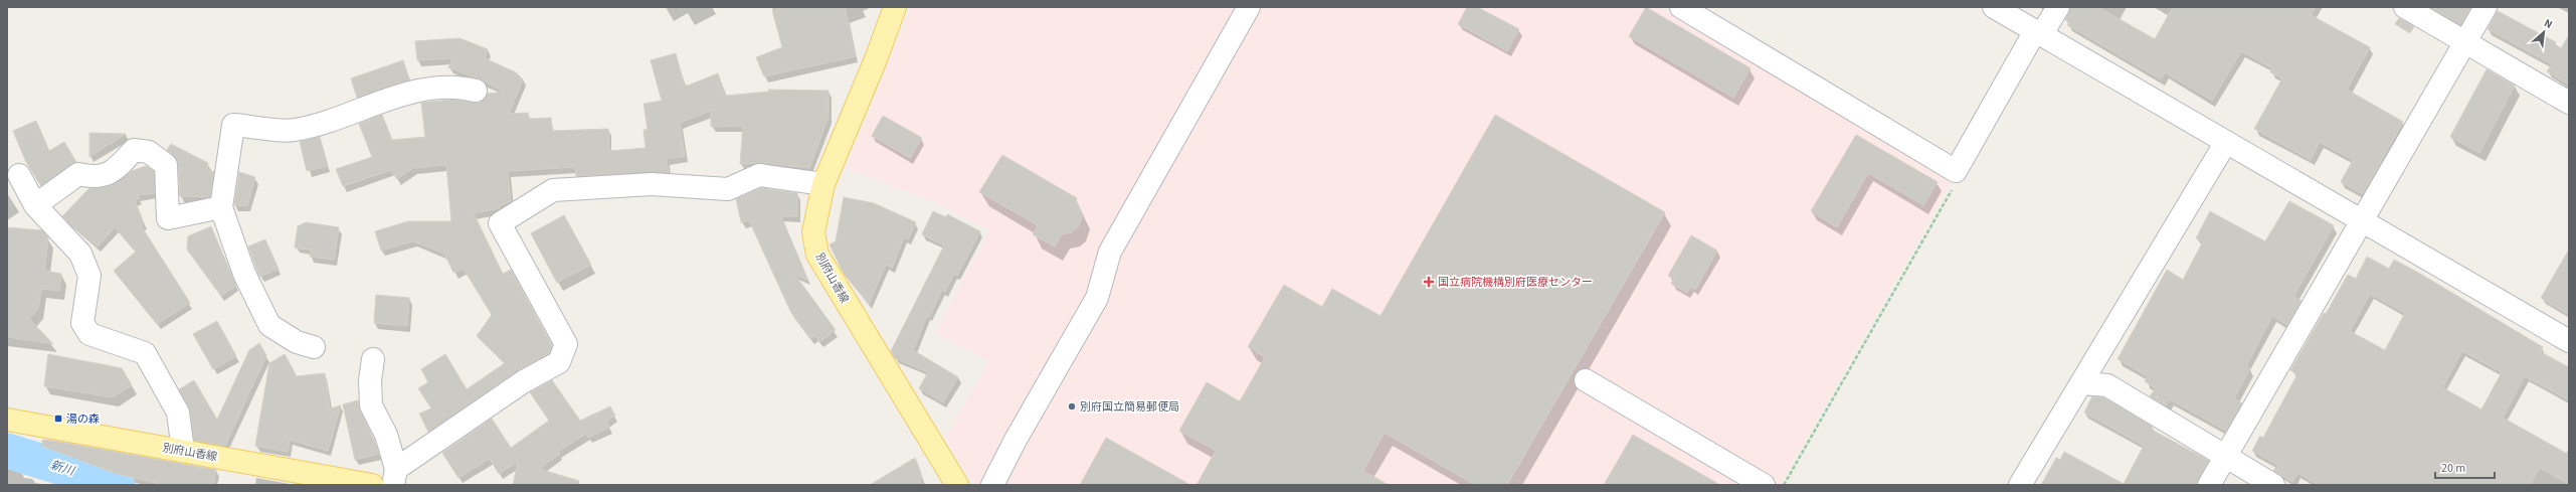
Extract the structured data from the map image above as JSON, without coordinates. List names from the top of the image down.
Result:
{
  "streets": {
    "main road": ["別府山香線"]
  },
  "water": ["新川"],
  "places": {
    "health": ["国立病院機構別府医療センター"],
    "other": ["別府国立簡易郵便局"],
    "transit": ["湯の森"]
  },
  "scale_bar": "20 m",
  "north": "top right"
}
